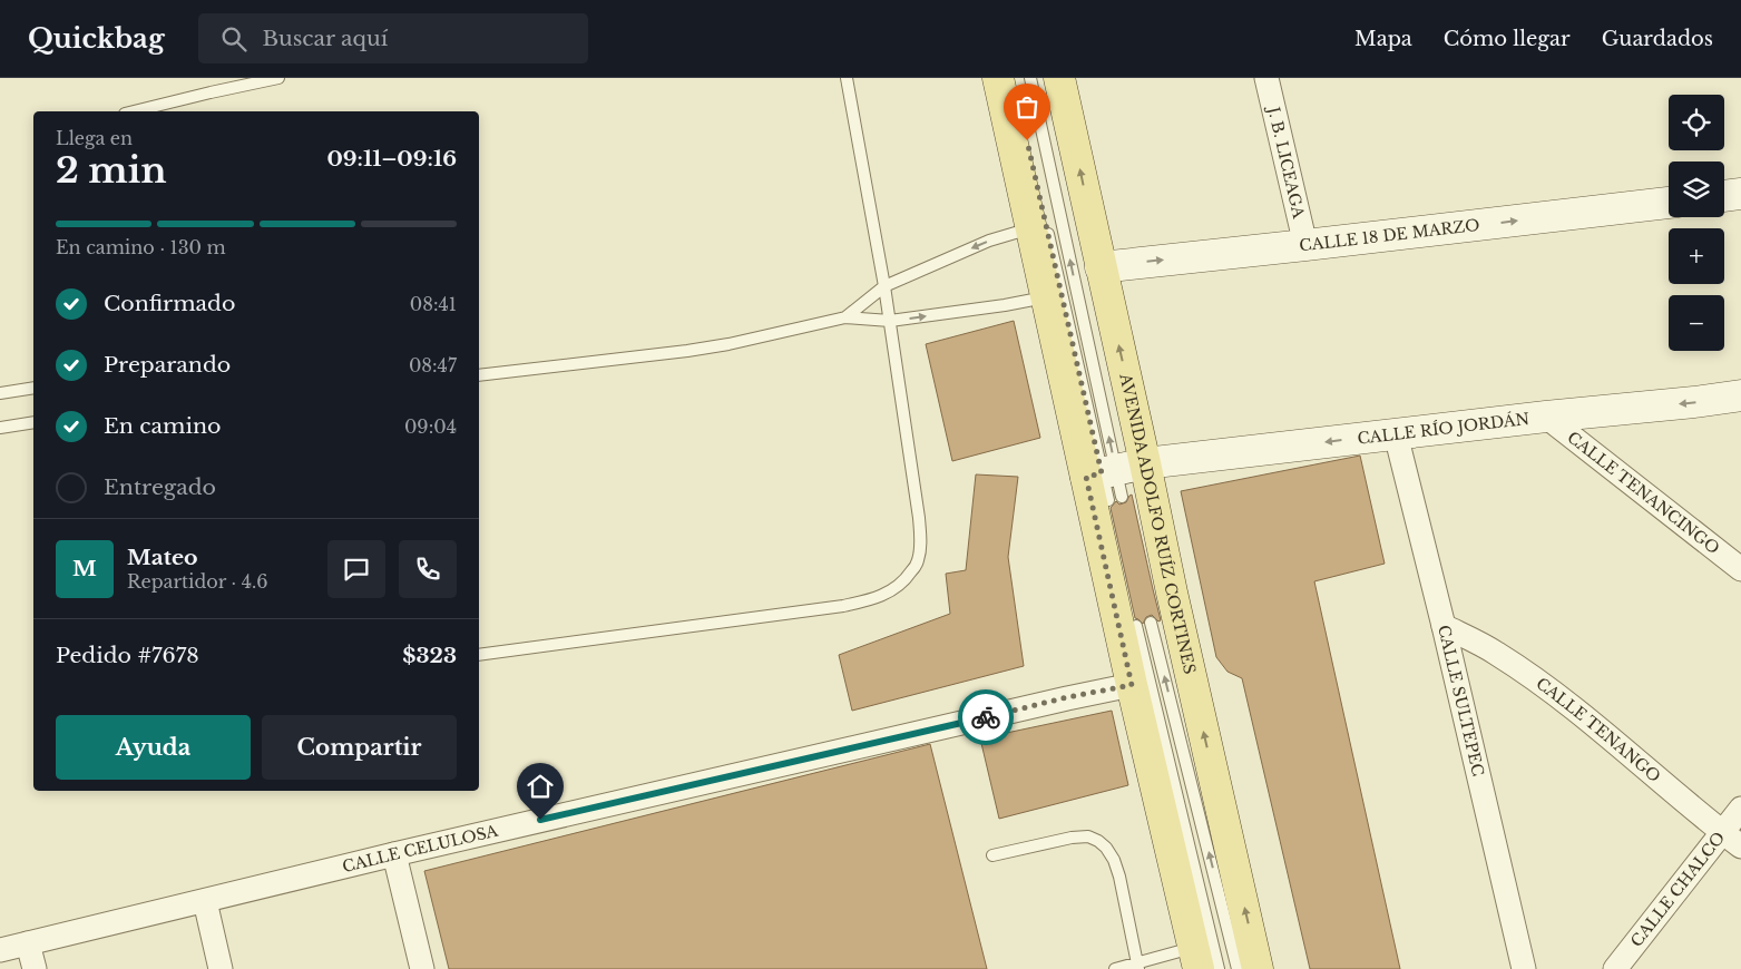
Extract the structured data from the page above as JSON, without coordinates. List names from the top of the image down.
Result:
{
  "streets": {
    "main road": ["AVENIDA ADOLFO RUÍZ CORTINES"],
    "street": [
      "J. B. LICEAGA",
      "CALLE 18 DE MARZO",
      "CALLE RÍO JORDÁN",
      "CALLE TENANCINGO",
      "CALLE SULTEPEC",
      "CALLE TENANGO",
      "CALLE CELULOSA",
      "CALLE CHALCO"
    ]
  },
  "crossings": [
    ["J. B. LICEAGA", "CALLE 18 DE MARZO"],
    ["CALLE 18 DE MARZO", "AVENIDA ADOLFO RUÍZ CORTINES"],
    ["CALLE RÍO JORDÁN", "CALLE TENANCINGO"],
    ["CALLE RÍO JORDÁN", "AVENIDA ADOLFO RUÍZ CORTINES"],
    ["CALLE RÍO JORDÁN", "CALLE SULTEPEC"],
    ["AVENIDA ADOLFO RUÍZ CORTINES", "CALLE CELULOSA"],
    ["CALLE SULTEPEC", "CALLE TENANGO"],
    ["CALLE TENANGO", "CALLE CHALCO"]
  ],
  "one_way": ["CALLE 18 DE MARZO", "CALLE RÍO JORDÁN"],
  "page": {
    "header": "Quickbag",
    "search": "Buscar aquí",
    "nav": ["Mapa", "Cómo llegar", "Guardados"],
    "map_buttons": ["+", "−"],
    "heading": ["2 min", "Llega en", "09:11–09:16"],
    "panel": [
      "Mateo",
      "Repartidor · 4.6",
      "Pedido #7678",
      "$323"
    ],
    "bar": "En camino · 130 m",
    "list": [
      ["Confirmado", "08:41"],
      ["Preparando", "08:47"],
      ["En camino", "09:04"],
      "Entregado"
    ],
    "round": "M",
    "buttons": ["Ayuda", "Compartir"]
  }
}
